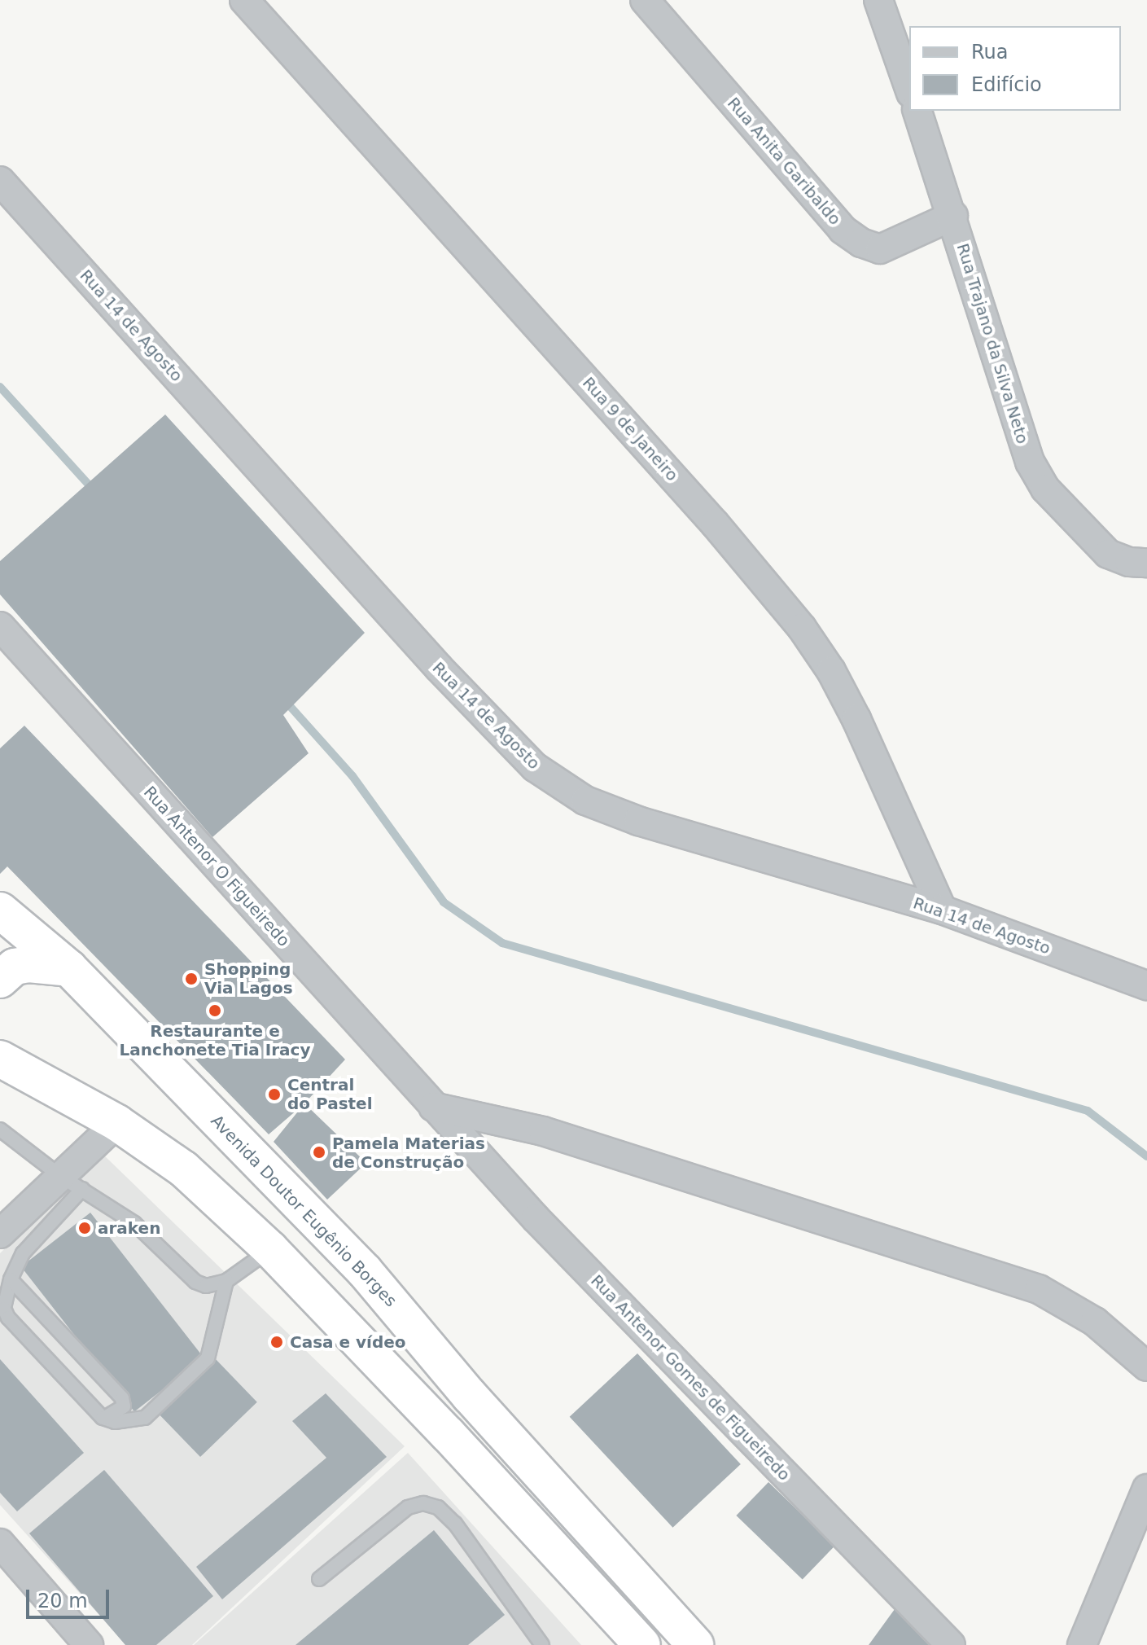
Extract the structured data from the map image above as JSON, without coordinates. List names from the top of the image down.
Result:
{
  "streets": {
    "highway": ["Avenida Doutor Eugênio Borges"],
    "street": [
      "Rua Anita Garibaldo",
      "Rua 14 de Agosto",
      "Rua Trajano da Silva Neto",
      "Rua 9 de Janeiro",
      "Rua Antenor O Figueiredo",
      "Rua Antenor Gomes de Figueiredo"
    ]
  },
  "crossings": [
    ["Rua Anita Garibaldo", "Rua Trajano da Silva Neto"],
    ["Rua 14 de Agosto", "Rua 9 de Janeiro"],
    ["Rua Antenor O Figueiredo", "Rua Antenor Gomes de Figueiredo"]
  ],
  "places": [
    "Shopping Via Lagos",
    "Restaurante e Lanchonete Tia Iracy",
    "Central do Pastel",
    "Pamela Materias de Construção",
    "araken",
    "Casa e vídeo"
  ],
  "legend": ["Rua", "Edifício"],
  "scale_bar": "20 m"
}
